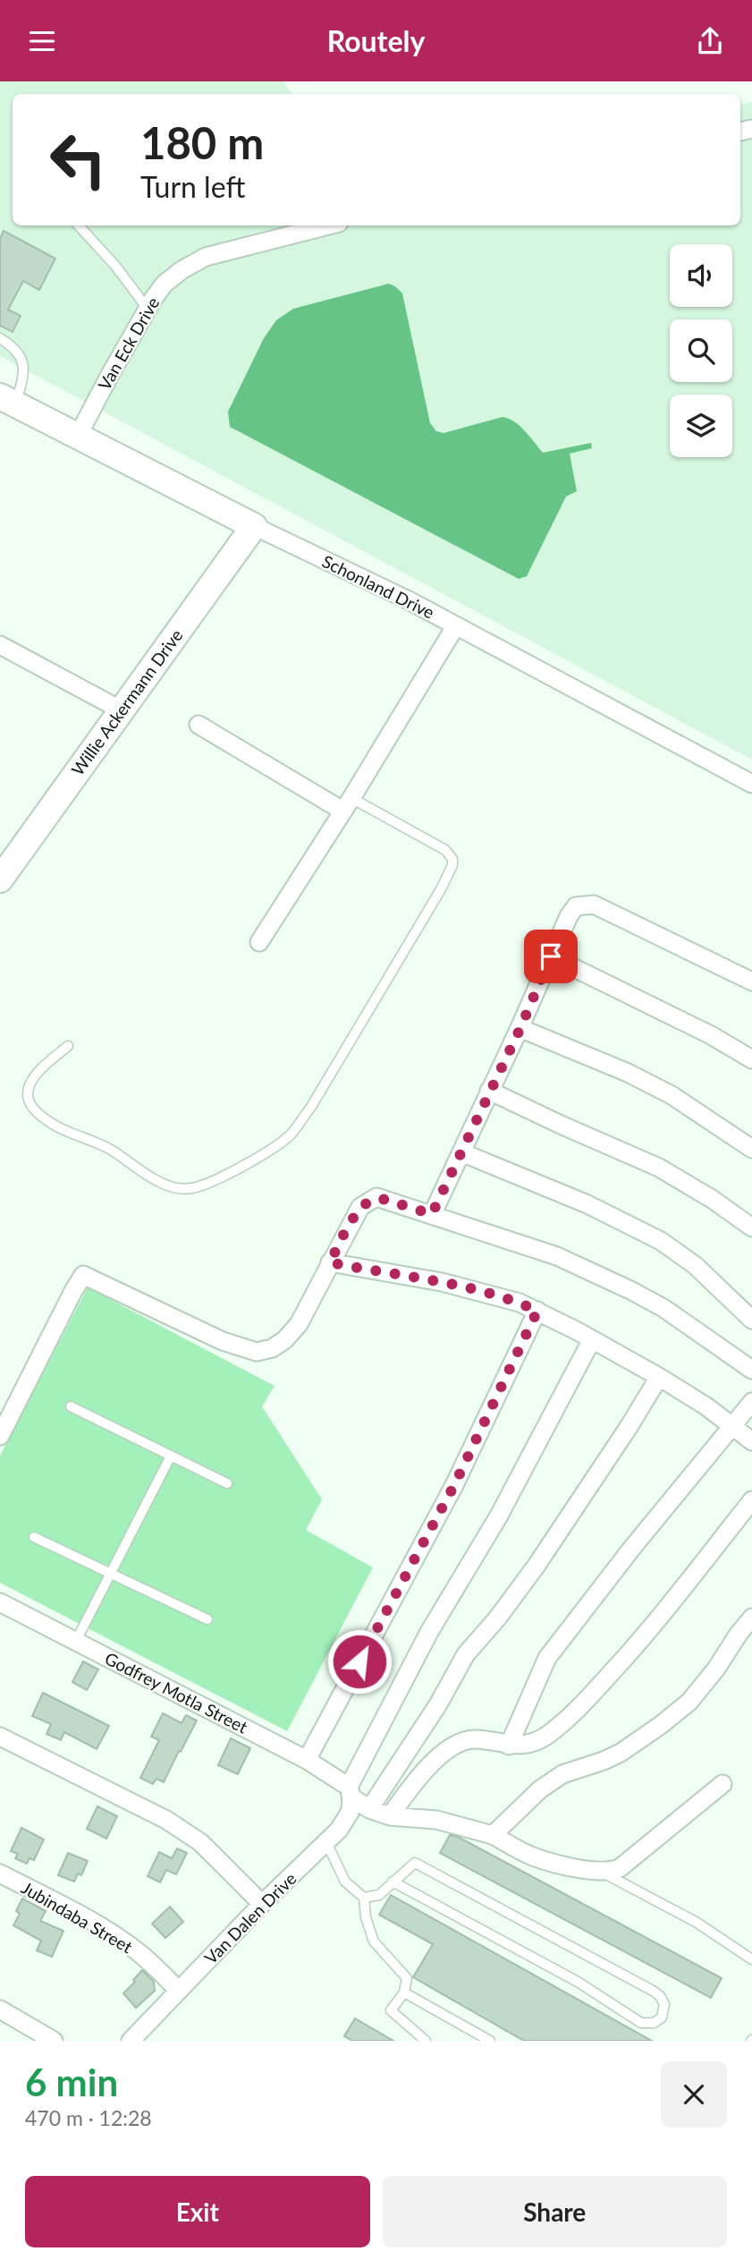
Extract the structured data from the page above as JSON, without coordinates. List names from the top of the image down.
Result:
{
  "streets": {
    "street": [
      "Van Eck Drive",
      "Schonland Drive",
      "Willie Ackermann Drive",
      "Godfrey Motla Street",
      "Jubindaba Street",
      "Van Dalen Drive"
    ]
  },
  "crossings": [
    ["Van Eck Drive", "Schonland Drive"],
    ["Schonland Drive", "Willie Ackermann Drive"],
    ["Godfrey Motla Street", "Van Dalen Drive"],
    ["Jubindaba Street", "Van Dalen Drive"]
  ],
  "page": {
    "header": "Routely",
    "turn": ["180 m", "Turn left"],
    "heading": ["6 min", "470 m · 12:28"],
    "buttons": ["Exit", "Share"]
  }
}
